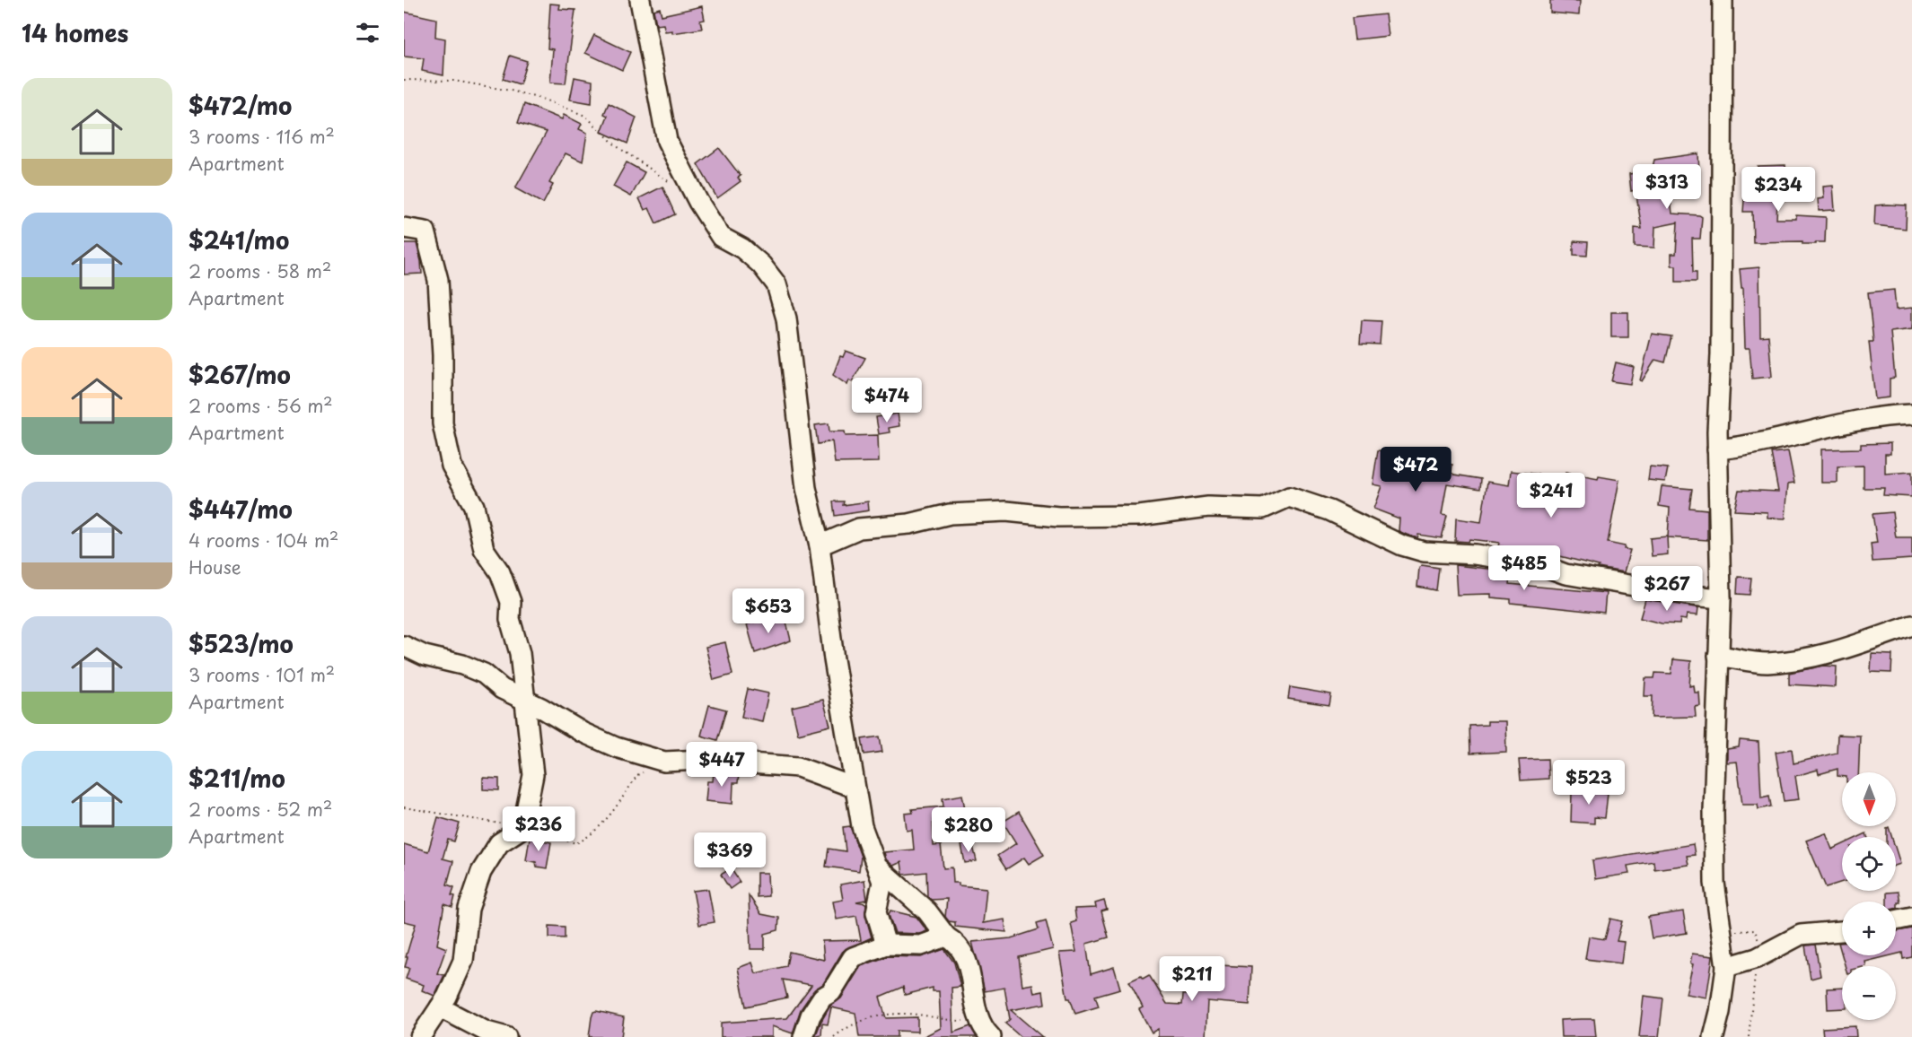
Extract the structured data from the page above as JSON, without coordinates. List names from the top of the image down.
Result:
{
  "north": "bottom",
  "page": {
    "heading": "14 homes",
    "list": [
      {
        "name": "$472/mo",
        "note": "3 rooms · 116 m² · Apartment"
      },
      {
        "name": "$241/mo",
        "note": "2 rooms · 58 m² · Apartment"
      },
      {
        "name": "$267/mo",
        "note": "2 rooms · 56 m² · Apartment"
      },
      {
        "name": "$447/mo",
        "note": "4 rooms · 104 m² · House"
      },
      {
        "name": "$523/mo",
        "note": "3 rooms · 101 m² · Apartment"
      },
      {
        "name": "$211/mo",
        "note": "2 rooms · 52 m² · Apartment"
      }
    ],
    "price": [
      "$313",
      "$234",
      "$474",
      "$472",
      "$241",
      "$485",
      "$267",
      "$653",
      "$447",
      "$523",
      "$236",
      "$280",
      "$369",
      "$211"
    ],
    "map_buttons": ["+", "−"]
  }
}
